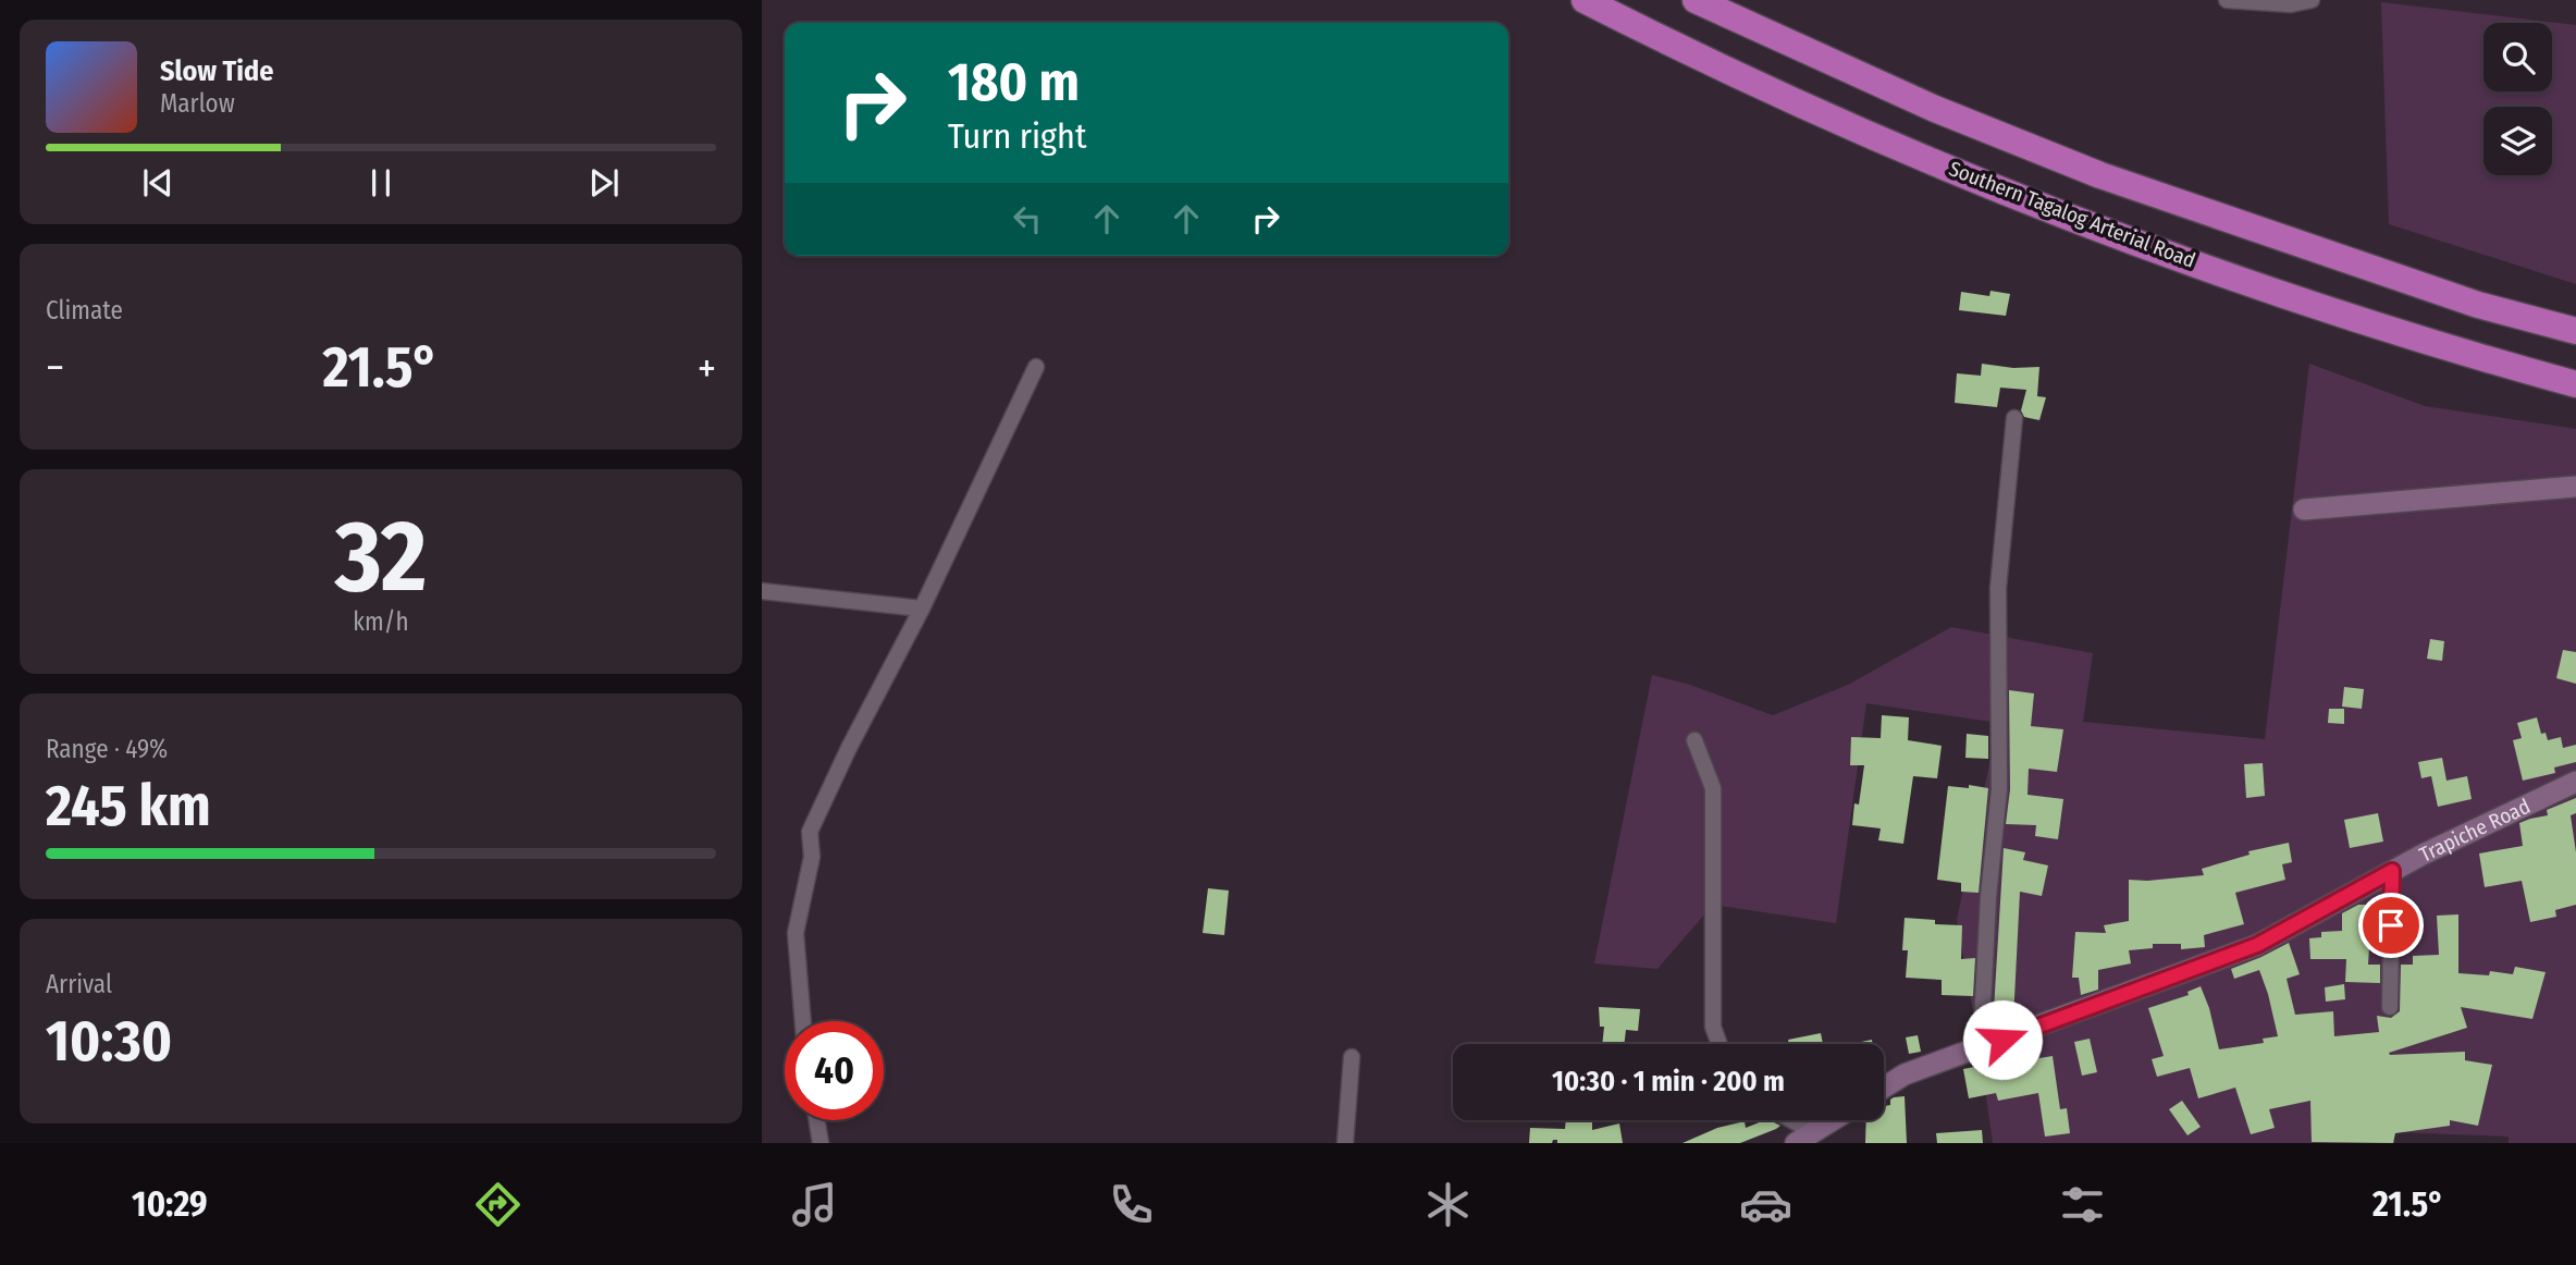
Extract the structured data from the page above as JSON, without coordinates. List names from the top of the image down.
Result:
{
  "streets": {
    "highway": ["Southern Tagalog Arterial Road"],
    "street": ["Trapiche Road"]
  },
  "page": {
    "turn": ["180 m", "Turn right"],
    "song": ["Slow Tide", "Marlow"],
    "tile": [
      "Climate",
      ["32", "km/h"],
      ["Range · 49%", "245 km"],
      ["Arrival", "10:30"]
    ],
    "heat": ["−", "21.5°", "+"],
    "limit": "40",
    "trip": "10:30 · 1 min · 200 m",
    "tabs": ["10:29", "21.5°"]
  }
}
